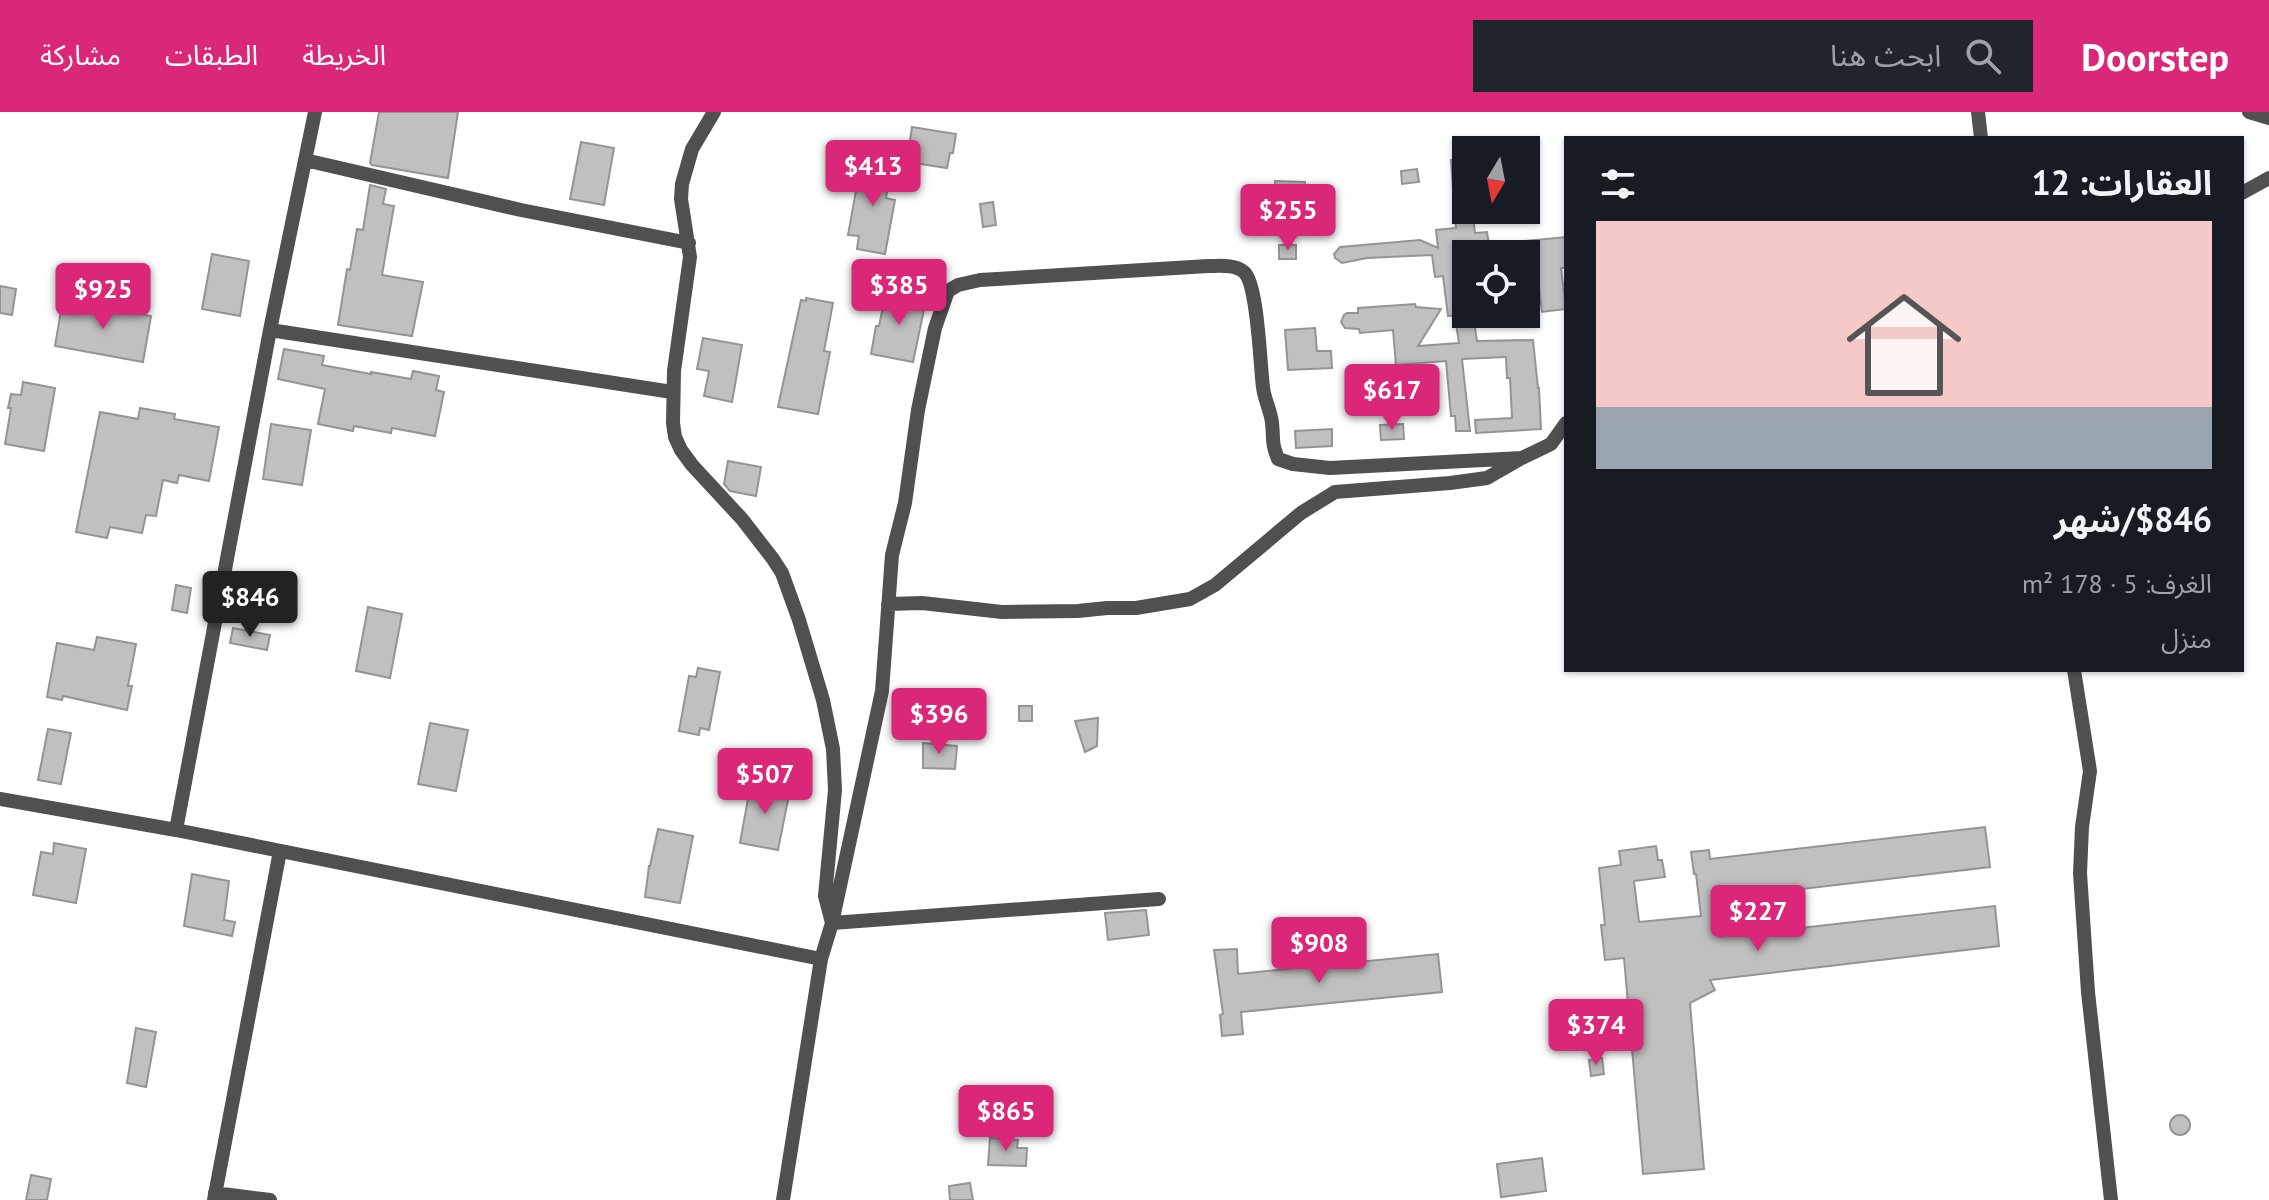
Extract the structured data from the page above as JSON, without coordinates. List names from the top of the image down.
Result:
{
  "north": "bottom",
  "page": {
    "header": "Doorstep",
    "search": "ابحث هنا",
    "nav": ["الخريطة", "الطبقات", "مشاركة"],
    "heading": "العقارات: 12",
    "price": [
      "$413",
      "$255",
      "$385",
      "$925",
      "$617",
      "$846",
      "$396",
      "$507",
      "$227",
      "$908",
      "$374",
      "$865"
    ],
    "list": [
      {
        "name": "$846/شهر",
        "note": "الغرف: 5 · 178 m² · منزل"
      }
    ]
  }
}
